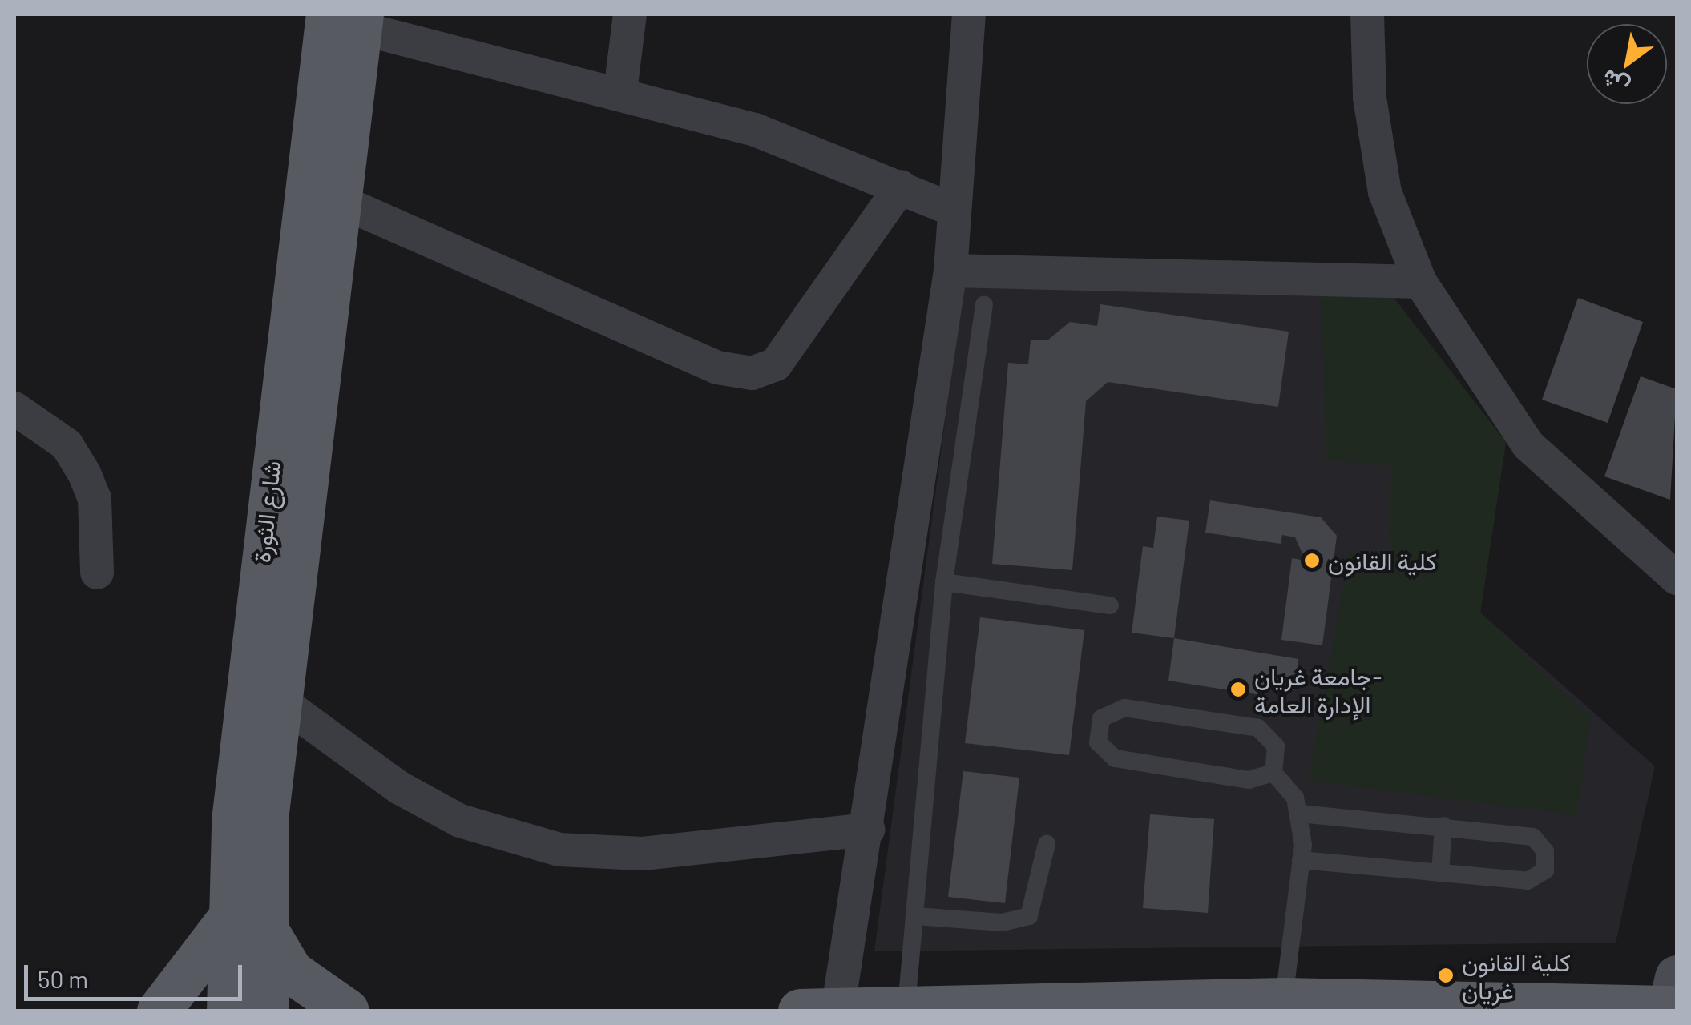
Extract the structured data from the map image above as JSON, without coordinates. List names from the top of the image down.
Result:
{
  "streets": {
    "main road": ["شارع الثورة"]
  },
  "places": ["كلية القانون", "جامعة غريان- الإدارة العامة", "كلية القانون غريان"],
  "scale_bar": "50 m",
  "north": "bottom left"
}
